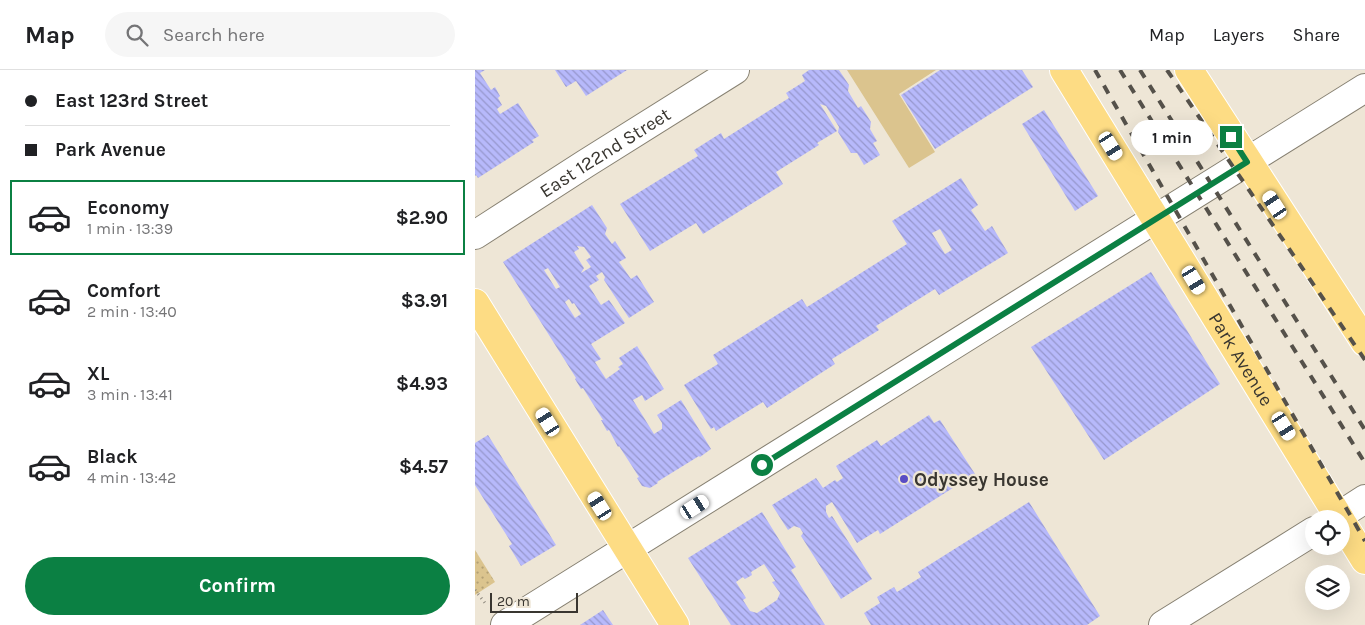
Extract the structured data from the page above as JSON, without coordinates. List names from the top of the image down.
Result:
{
  "streets": {
    "main road": ["Park Avenue"],
    "street": ["East 122nd Street"]
  },
  "places": ["Odyssey House"],
  "scale_bar": "20 m",
  "page": {
    "header": "Map",
    "search": "Search here",
    "nav": ["Map", "Layers", "Share"],
    "banner": ["East 123rd Street", "Park Avenue"],
    "bubble": "1 min",
    "list": [
      {
        "name": "Economy",
        "note": "1 min · 13:39",
        "value": "$2.90"
      },
      {
        "name": "Comfort",
        "note": "2 min · 13:40",
        "value": "$3.91"
      },
      {
        "name": "XL",
        "note": "3 min · 13:41",
        "value": "$4.93"
      },
      {
        "name": "Black",
        "note": "4 min · 13:42",
        "value": "$4.57"
      }
    ],
    "buttons": "Confirm",
    "scale": "20 m"
  }
}
